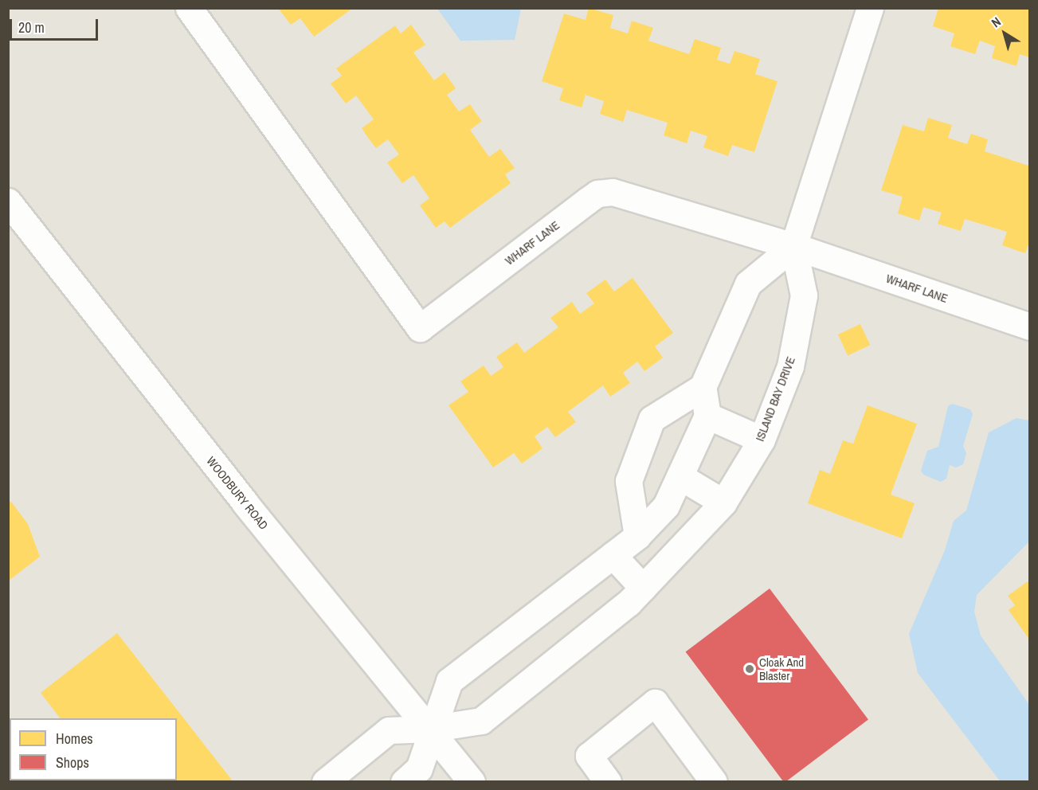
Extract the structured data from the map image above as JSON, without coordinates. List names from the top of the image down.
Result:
{
  "streets": {
    "street": ["WHARF LANE", "ISLAND BAY DRIVE", "WOODBURY ROAD"]
  },
  "crossings": [
    ["WHARF LANE", "ISLAND BAY DRIVE"],
    ["ISLAND BAY DRIVE", "WOODBURY ROAD"]
  ],
  "places": ["Cloak And Blaster"],
  "legend": ["Homes", "Shops"],
  "scale_bar": "20 m",
  "north": "top left"
}
